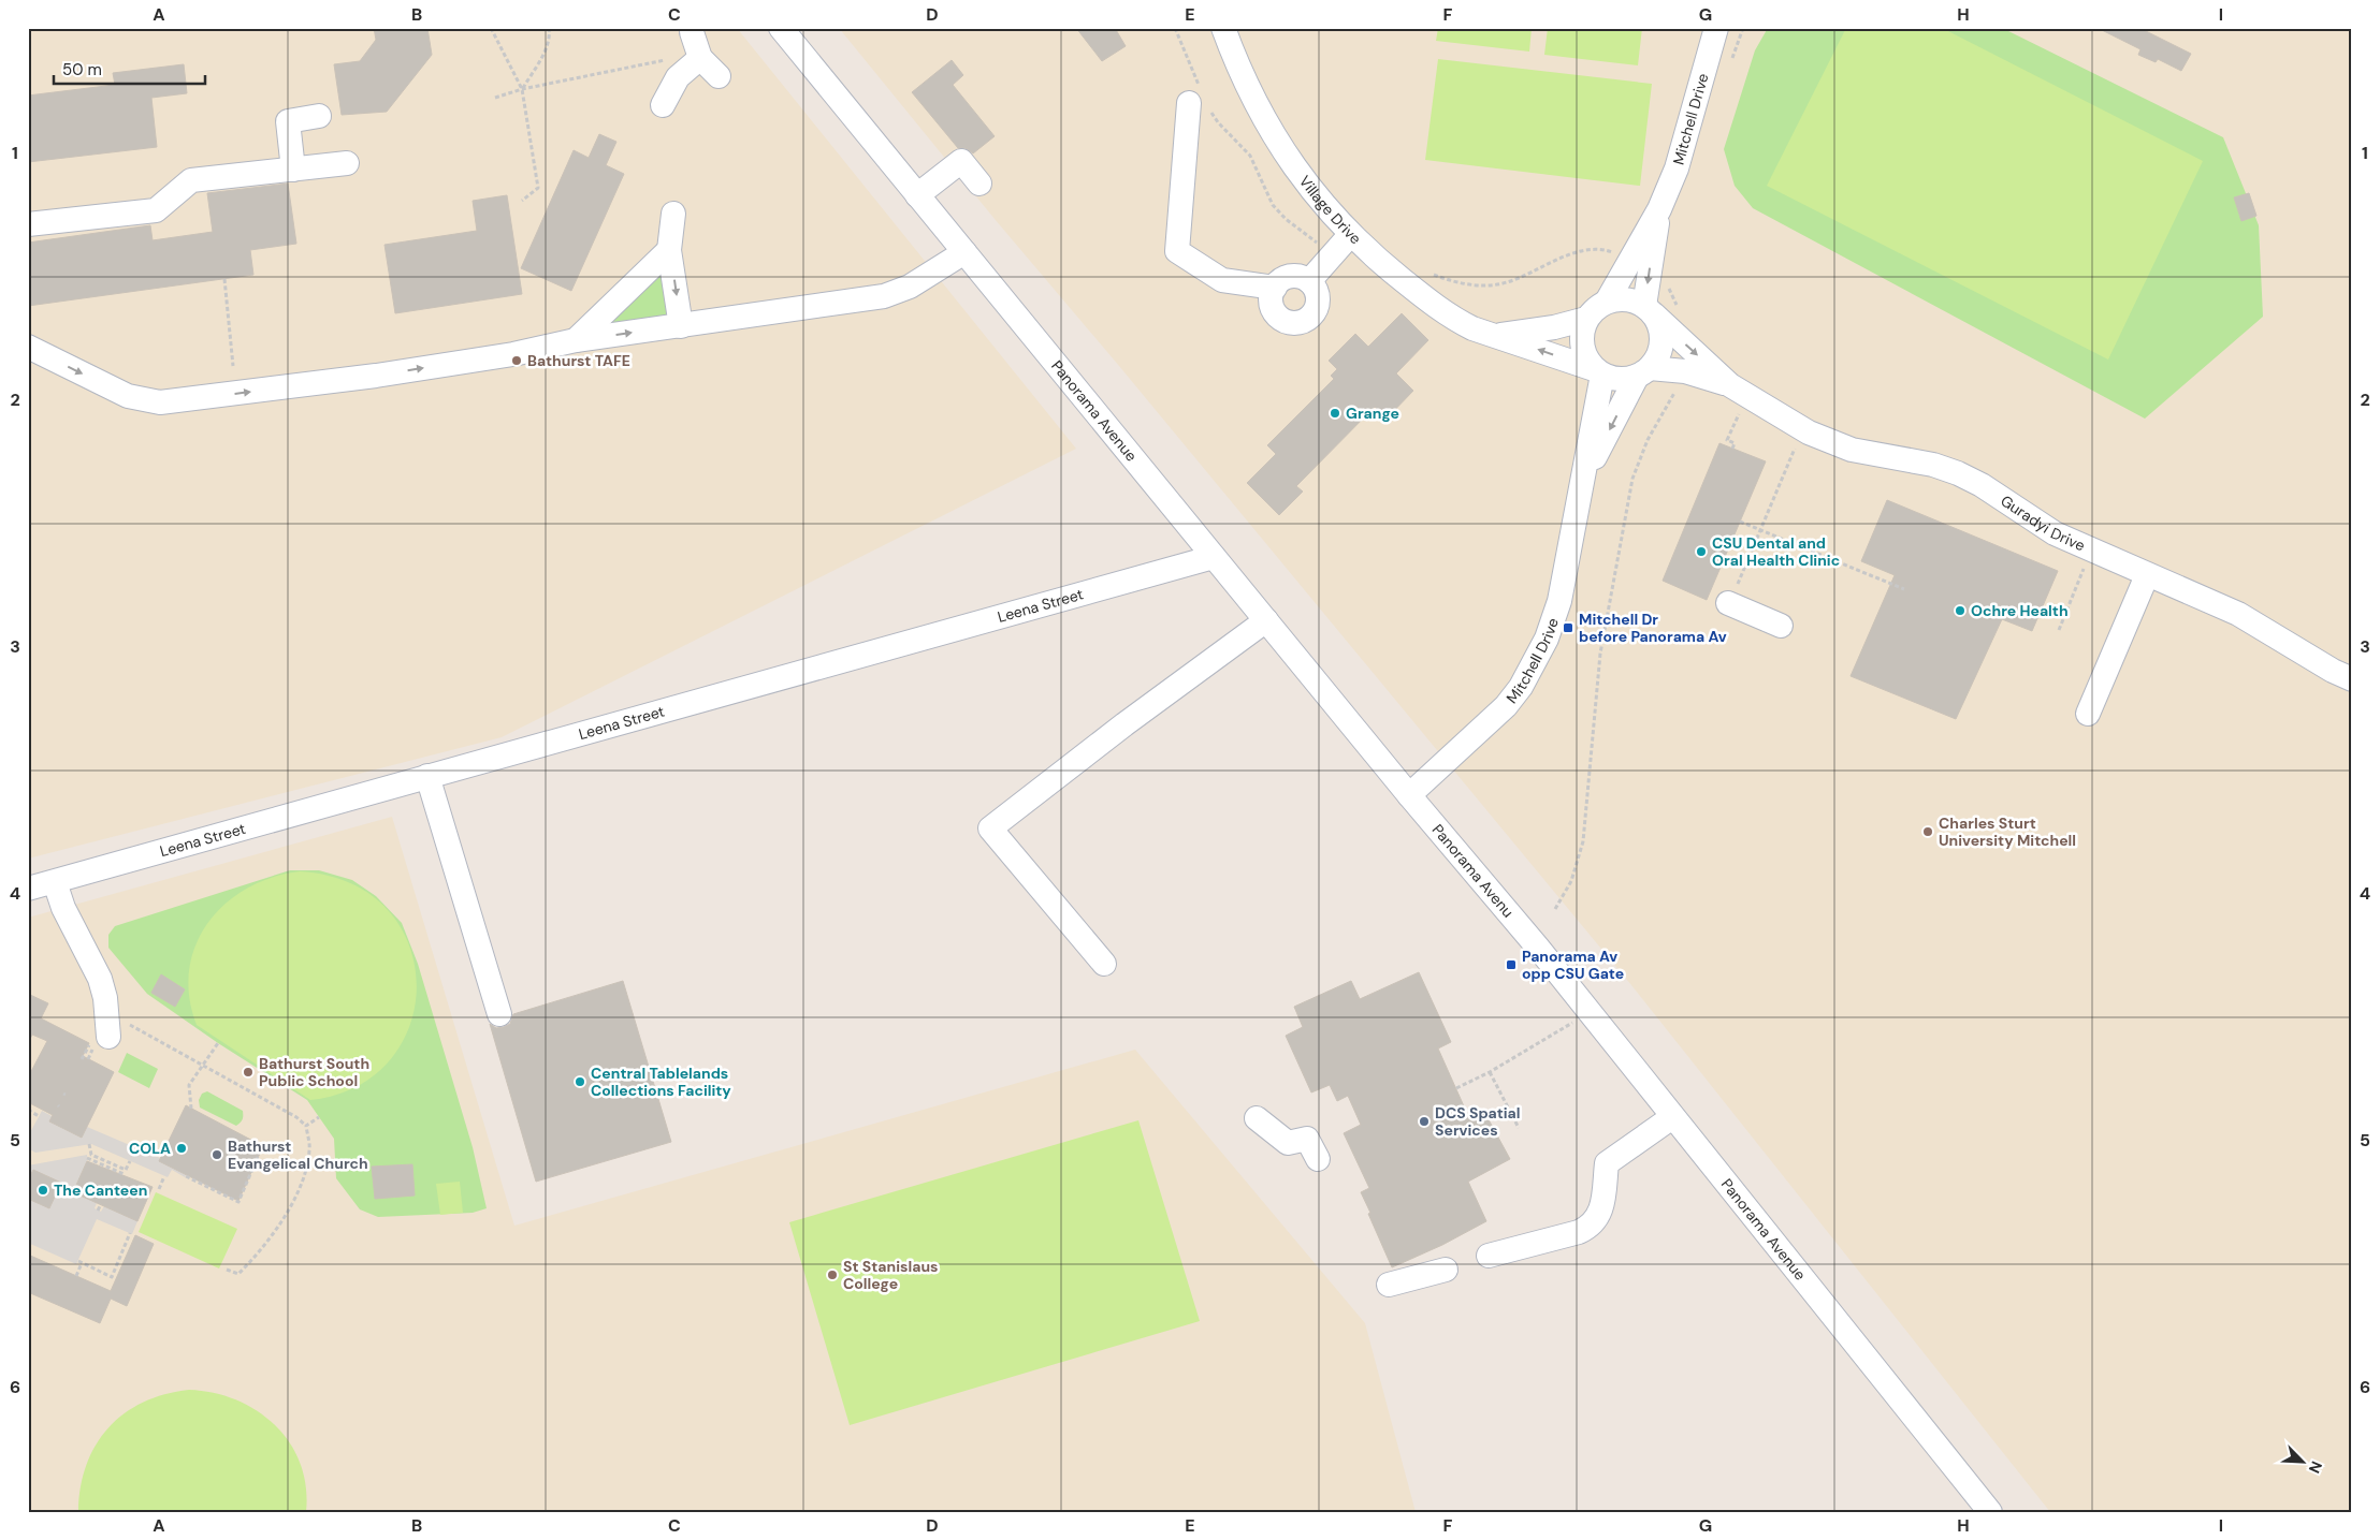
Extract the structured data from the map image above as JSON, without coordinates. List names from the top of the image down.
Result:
{
  "streets": {
    "street": [
      "Mitchell Drive",
      "Village Drive",
      "Panorama Avenue",
      "Guradyi Drive",
      "Leena Street",
      "Panorama Avenu"
    ]
  },
  "crossings": [
    ["Mitchell Drive", "Village Drive"],
    ["Mitchell Drive", "Panorama Avenue"],
    ["Mitchell Drive", "Guradyi Drive"],
    ["Mitchell Drive", "Panorama Avenu"],
    ["Village Drive", "Guradyi Drive"],
    ["Panorama Avenue", "Leena Street"],
    ["Panorama Avenue", "Panorama Avenu"]
  ],
  "places": {
    "other": [
      "Bathurst TAFE",
      "Grange",
      "CSU Dental and Oral Health Clinic",
      "Ochre Health",
      "Charles Sturt University Mitchell",
      "Bathurst South Public School",
      "Central Tablelands Collections Facility",
      "DCS Spatial Services",
      "COLA",
      "Bathurst Evangelical Church",
      "The Canteen",
      "St Stanislaus College"
    ],
    "transit": ["Mitchell Dr before Panorama Av", "Panorama Av opp CSU Gate"]
  },
  "scale_bar": "50 m",
  "north": "bottom right",
  "grid": {
    "columns": [
      "A",
      "B",
      "C",
      "D",
      "E",
      "F",
      "G",
      "H",
      "I"
    ],
    "rows": [
      "1",
      "2",
      "3",
      "4",
      "5",
      "6"
    ]
  }
}
